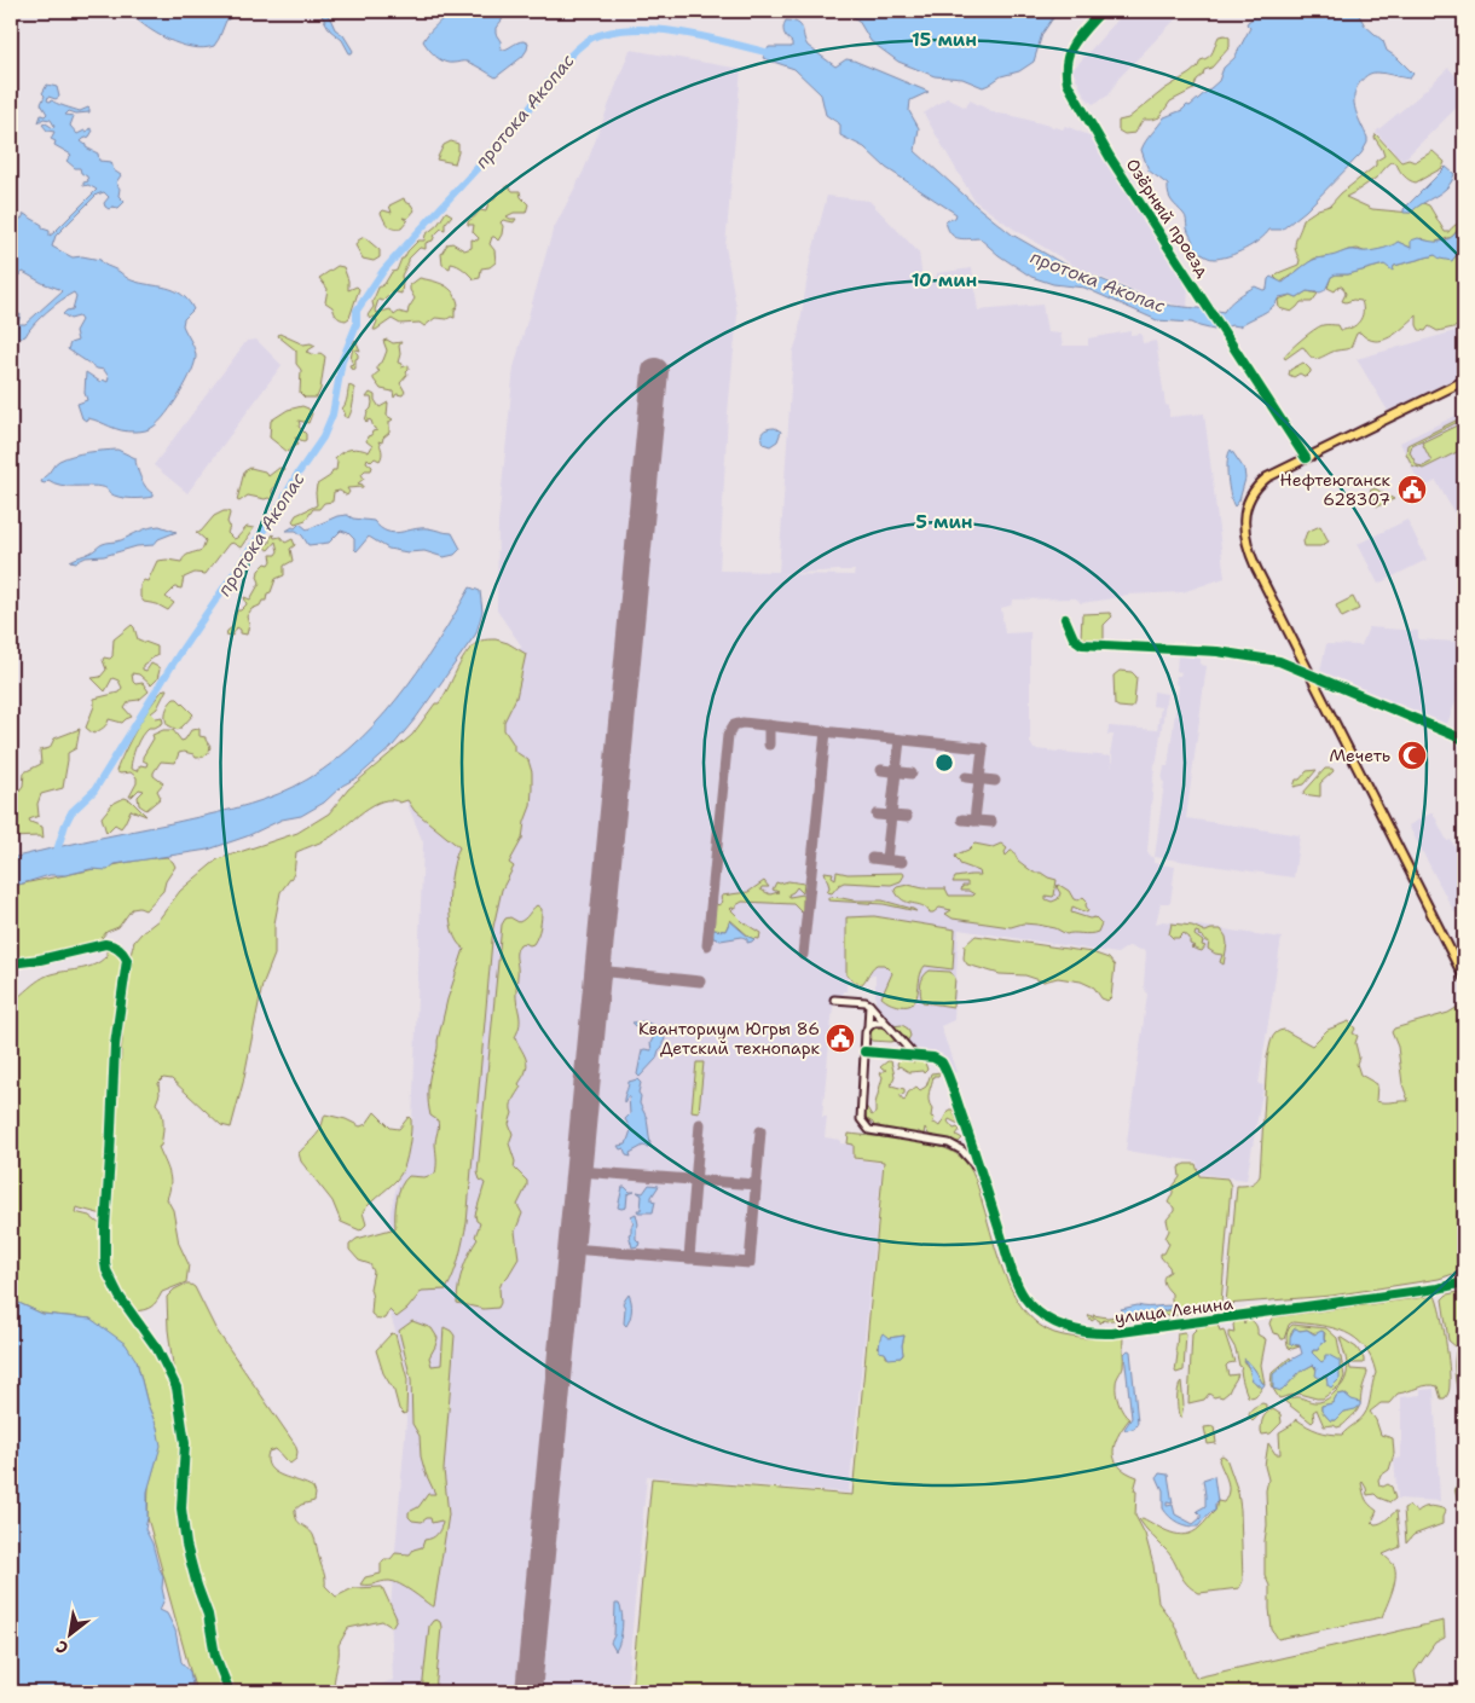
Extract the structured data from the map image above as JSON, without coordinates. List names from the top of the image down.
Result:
{
  "streets": {
    "street": ["Озёрный проезд", "улица Ленина"]
  },
  "water": ["протока Акопас"],
  "places": {
    "public building": ["Нефтеюганск 628307", "Кванториум Югры 86 Детский технопарк"],
    "mosque": ["Мечеть"]
  },
  "north": "bottom left",
  "rings": ["15 мин", "10 мин", "5 мин"]
}
